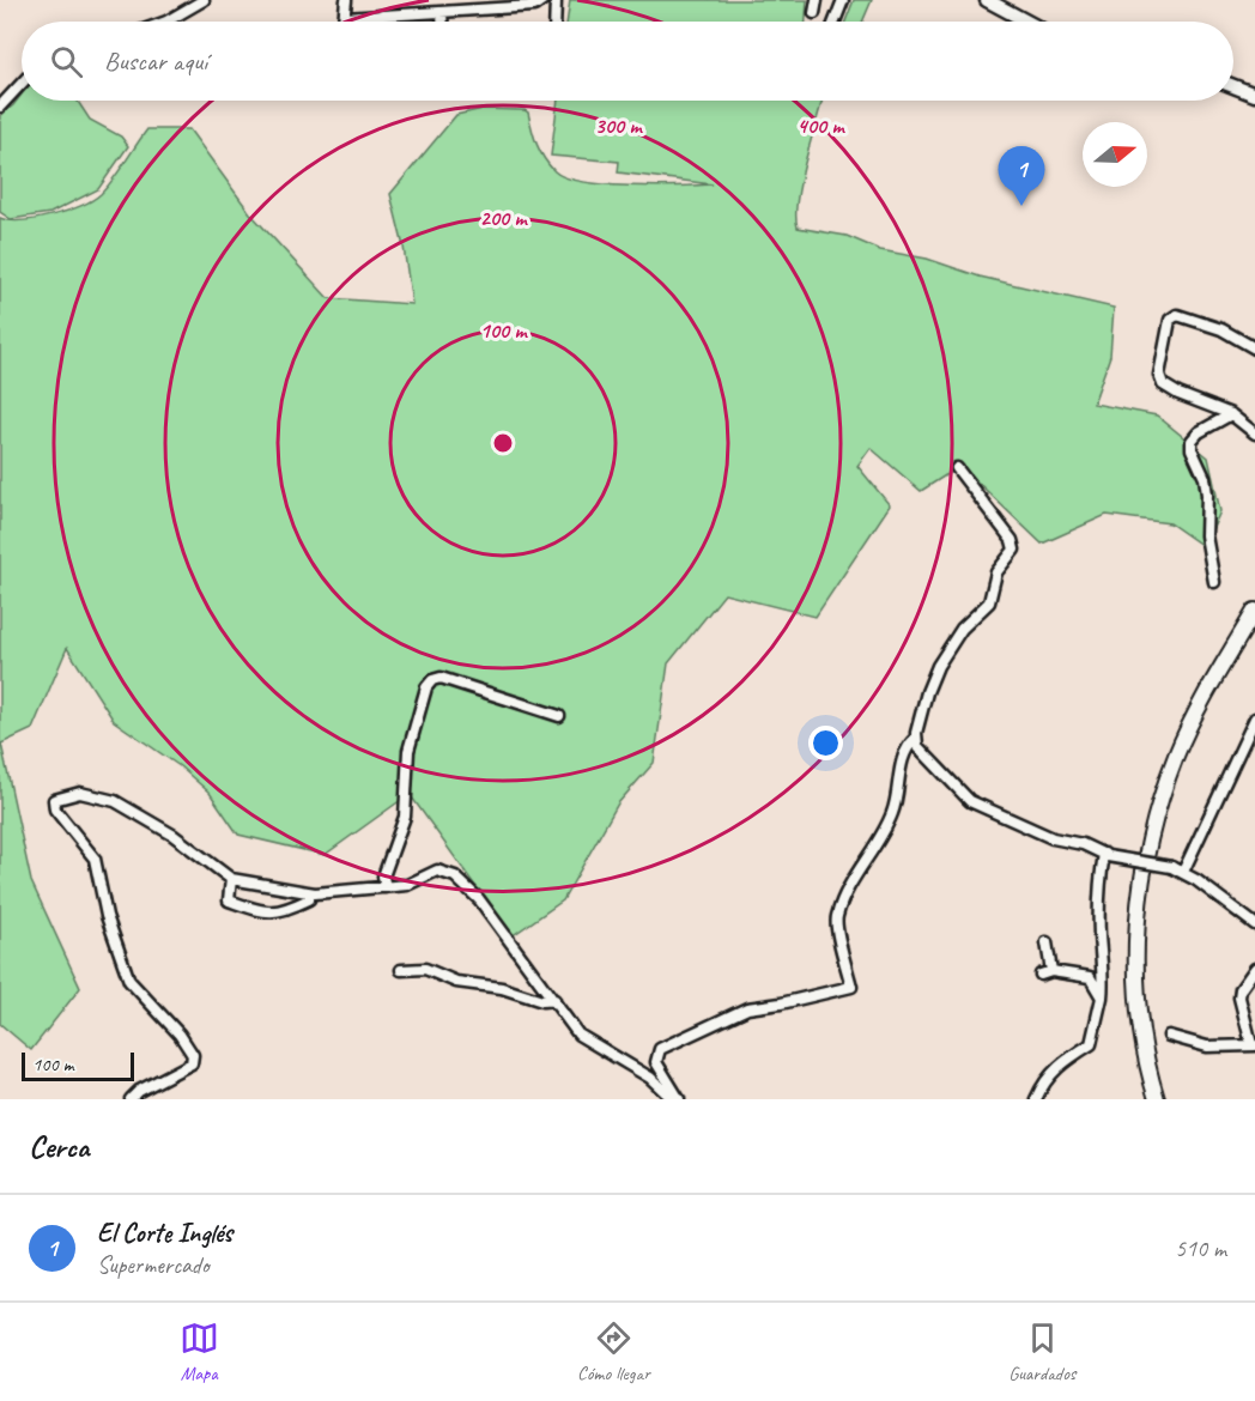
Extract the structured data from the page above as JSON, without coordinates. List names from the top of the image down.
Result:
{
  "scale_bar": "100 m",
  "north": "right",
  "page": {
    "search": "Buscar aquí",
    "pins": "1",
    "scale": "100 m",
    "heading": "Cerca",
    "list": [
      {
        "mark": "1",
        "name": "El Corte Inglés",
        "note": "Supermercado",
        "value": "510 m"
      }
    ],
    "nav": ["Mapa", "Cómo llegar", "Guardados"]
  },
  "rings": [
    "400 m",
    "300 m",
    "200 m",
    "100 m"
  ]
}
